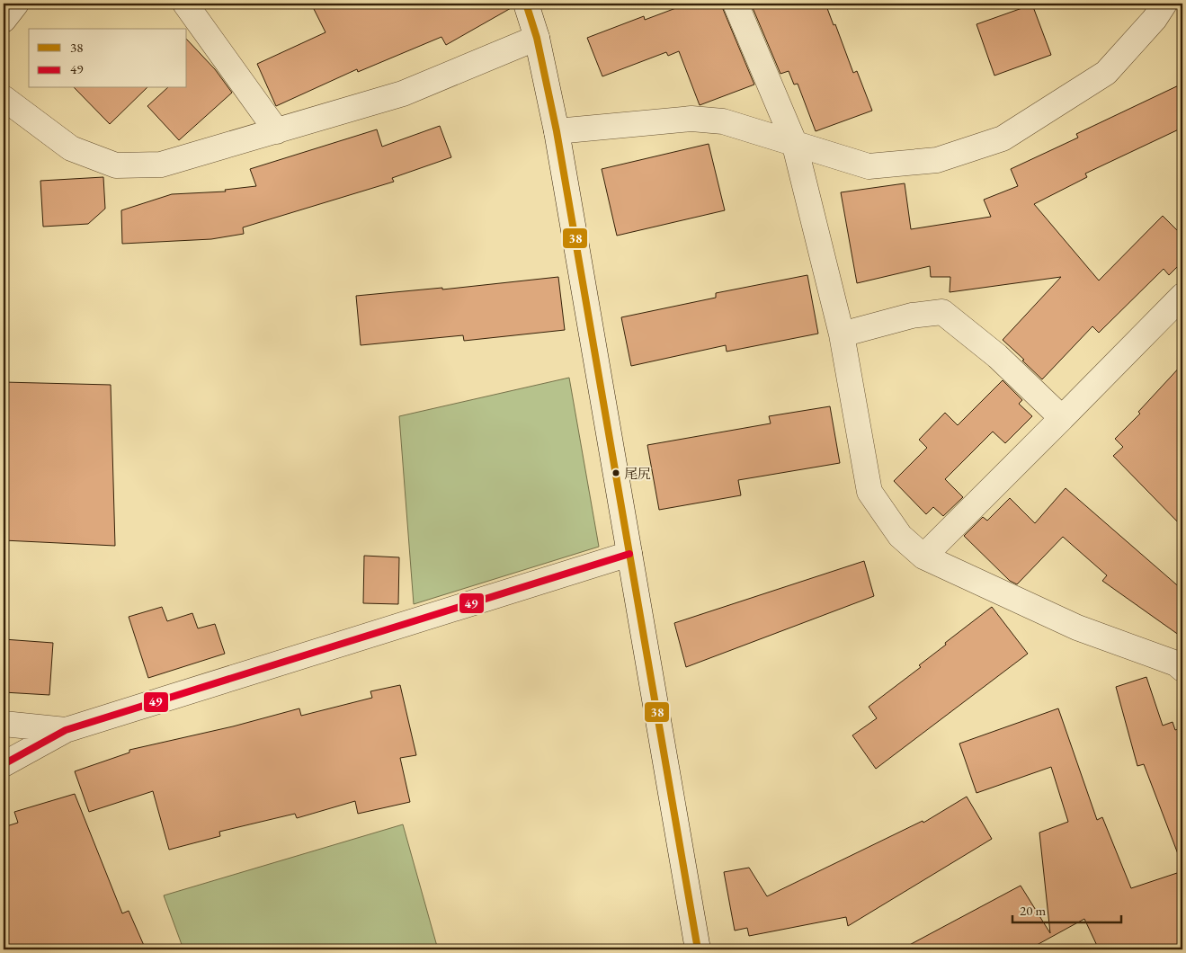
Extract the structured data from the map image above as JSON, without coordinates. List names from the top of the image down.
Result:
{
  "places": ["尾尻"],
  "lines": ["transit line 38", "transit line 49"],
  "legend": ["38", "49"],
  "scale_bar": "20 m"
}
